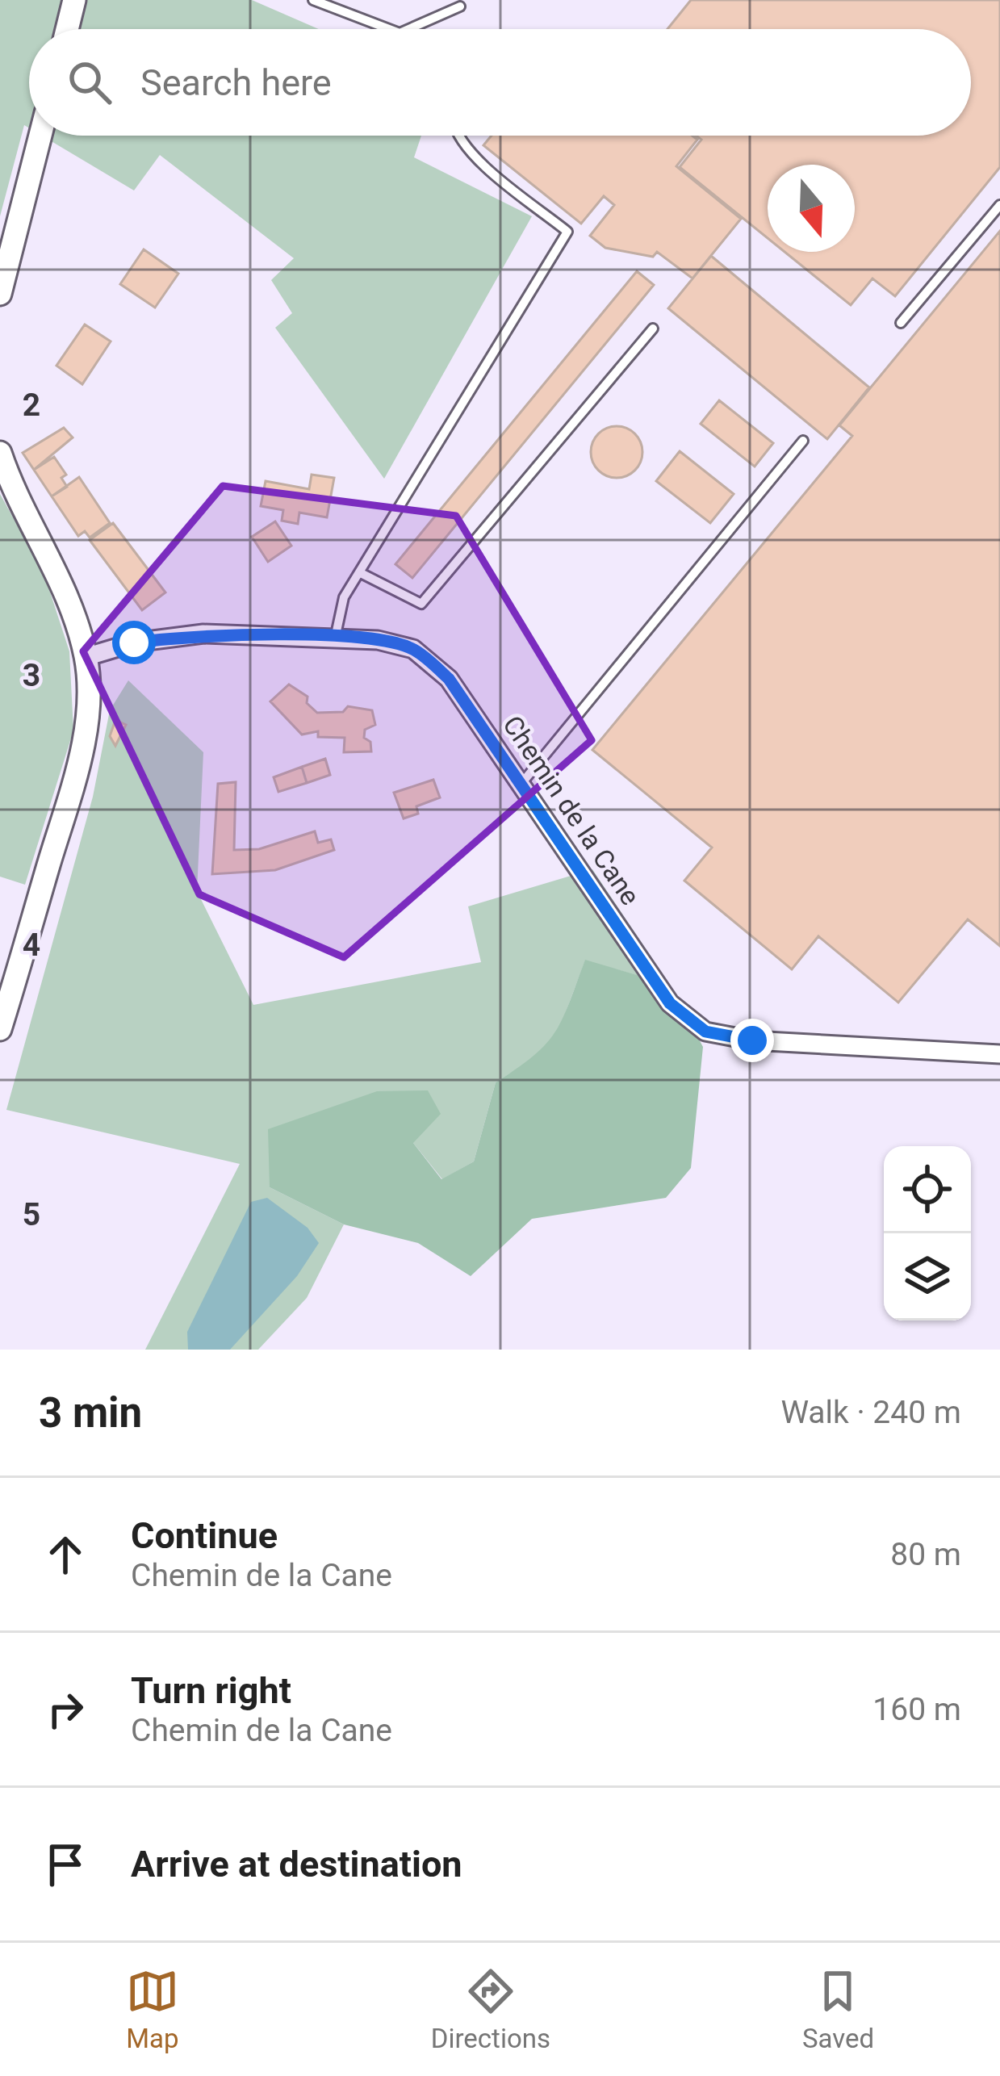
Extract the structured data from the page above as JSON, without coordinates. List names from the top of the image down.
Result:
{
  "streets": {
    "street": ["Chemin de la Cane"]
  },
  "north": "bottom",
  "page": {
    "search": "Search here",
    "heading": ["3 min", "Walk · 240 m"],
    "list": [
      ["Continue", "Chemin de la Cane", "80 m"],
      ["Turn right", "Chemin de la Cane", "160 m"],
      "Arrive at destination"
    ],
    "nav": ["Map", "Directions", "Saved"]
  },
  "grid": {
    "rows": [
      "2",
      "3",
      "4",
      "5"
    ]
  }
}
